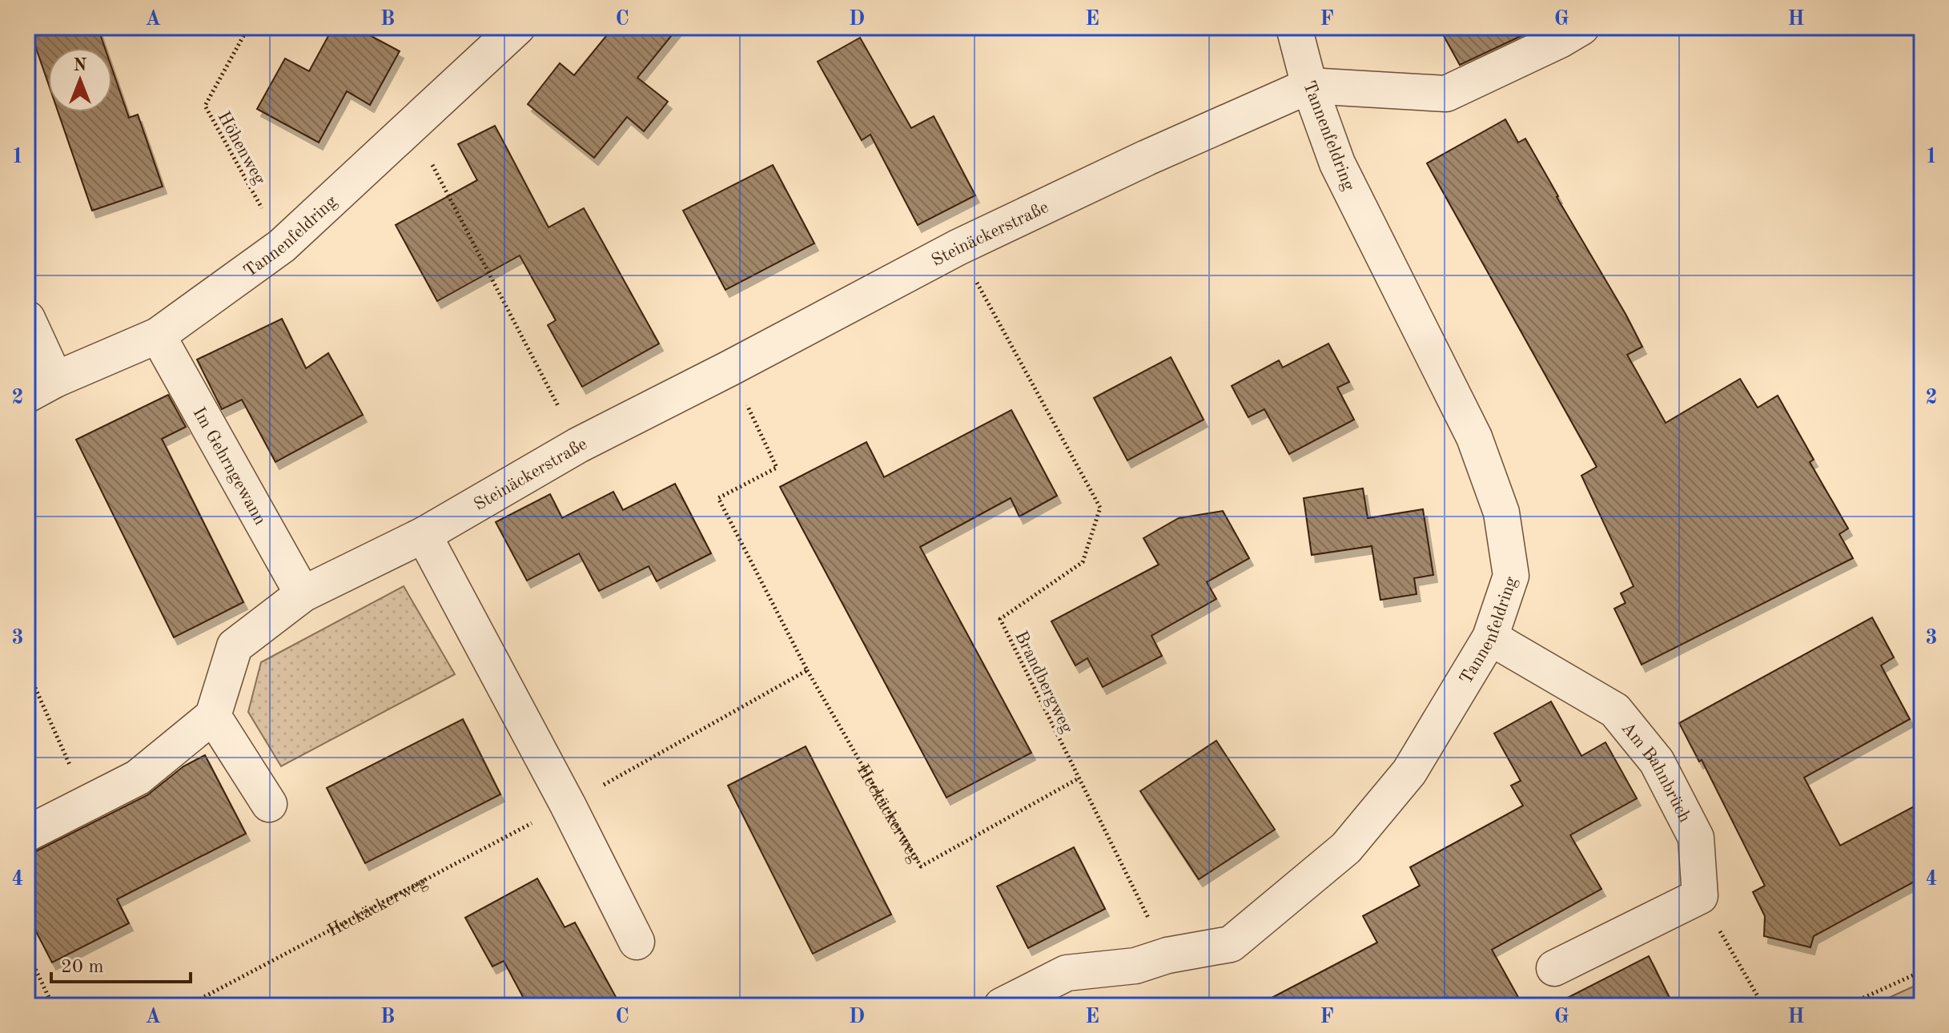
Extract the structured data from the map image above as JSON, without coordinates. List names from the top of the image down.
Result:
{
  "streets": {
    "street": [
      "Tannenfeldring",
      "Steinäckerstraße",
      "Im Gehrngewann",
      "Am Bahnbrüch"
    ],
    "path": ["Höhenweg", "Brandbergweg", "Heckäckerweg"]
  },
  "crossings": [
    ["Tannenfeldring", "Höhenweg"],
    ["Tannenfeldring", "Steinäckerstraße"],
    ["Tannenfeldring", "Im Gehrngewann"],
    ["Tannenfeldring", "Brandbergweg"],
    ["Tannenfeldring", "Am Bahnbrüch"],
    ["Steinäckerstraße", "Im Gehrngewann"],
    ["Steinäckerstraße", "Brandbergweg"],
    ["Steinäckerstraße", "Heckäckerweg"],
    ["Brandbergweg", "Heckäckerweg"]
  ],
  "scale_bar": "20 m",
  "north": "top",
  "grid": {
    "columns": [
      "A",
      "B",
      "C",
      "D",
      "E",
      "F",
      "G",
      "H"
    ],
    "rows": [
      "1",
      "2",
      "3",
      "4"
    ]
  }
}
